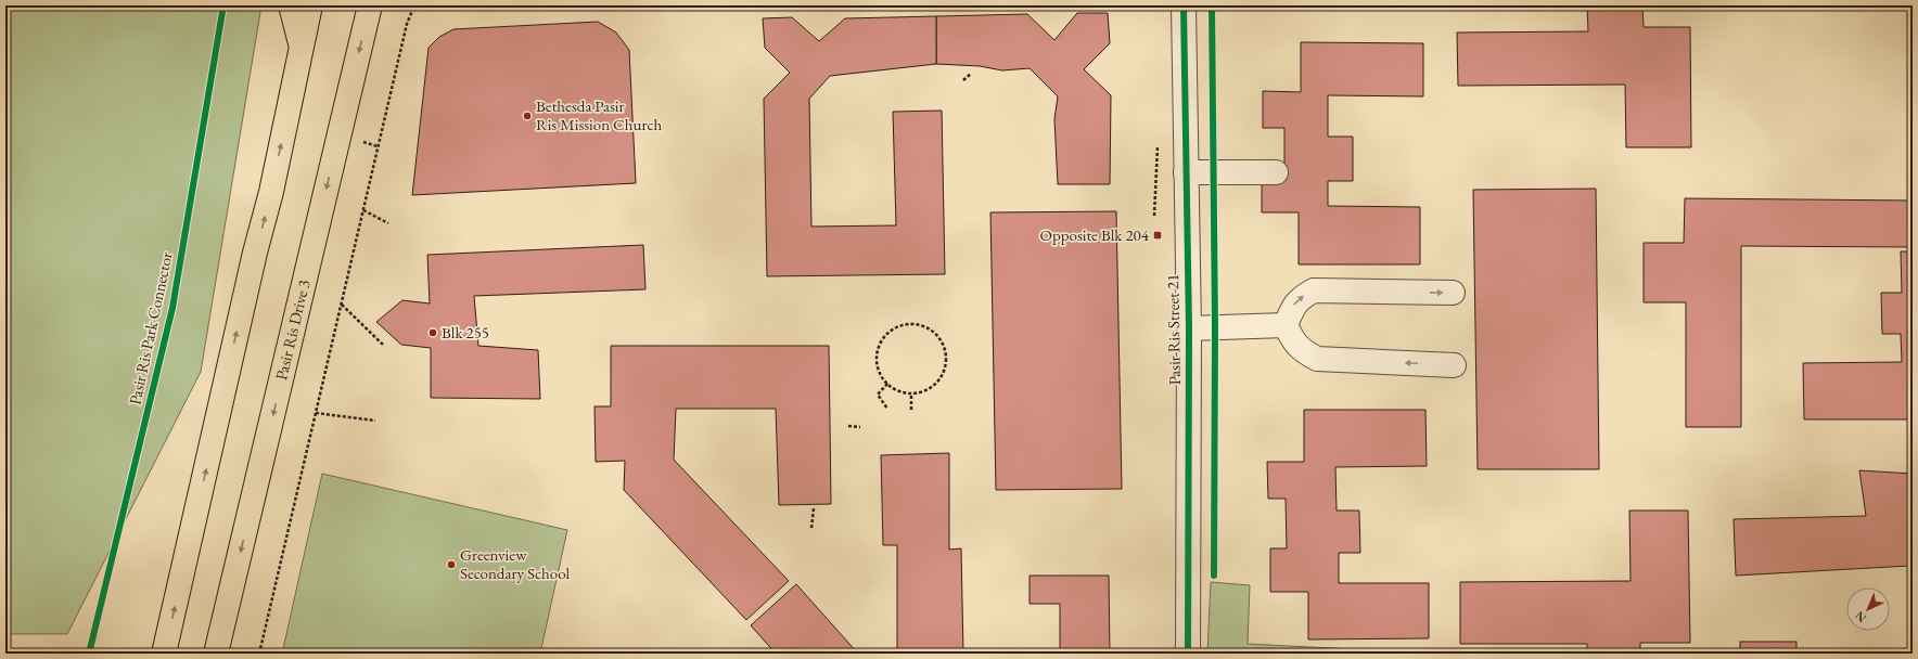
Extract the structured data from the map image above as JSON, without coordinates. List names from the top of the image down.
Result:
{
  "streets": {
    "main road": ["Pasir Ris Drive 3"],
    "street": ["Pasir Ris Street 21"],
    "cycle path": ["Pasir Ris Park Connector"]
  },
  "places": {
    "other": ["Bethesda Pasir Ris Mission Church", "Blk 255", "Greenview Secondary School"],
    "transit": ["Opposite Blk 204"]
  },
  "north": "bottom left"
}
